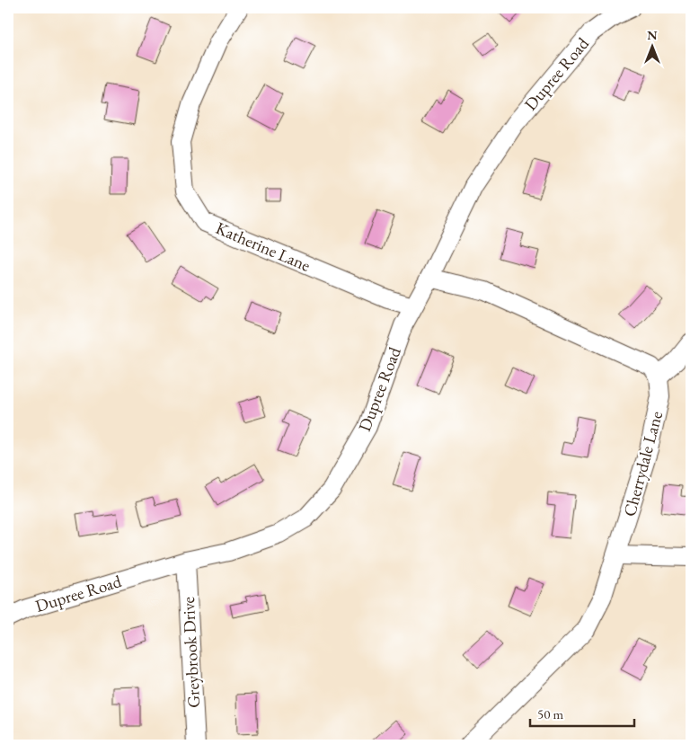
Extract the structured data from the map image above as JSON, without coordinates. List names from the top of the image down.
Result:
{
  "streets": {
    "street": [
      "Dupree Road",
      "Katherine Lane",
      "Cherrydale Lane",
      "Greybrook Drive"
    ]
  },
  "crossings": [
    ["Dupree Road", "Katherine Lane"],
    ["Dupree Road", "Greybrook Drive"]
  ],
  "scale_bar": "50 m",
  "north": "top"
}
